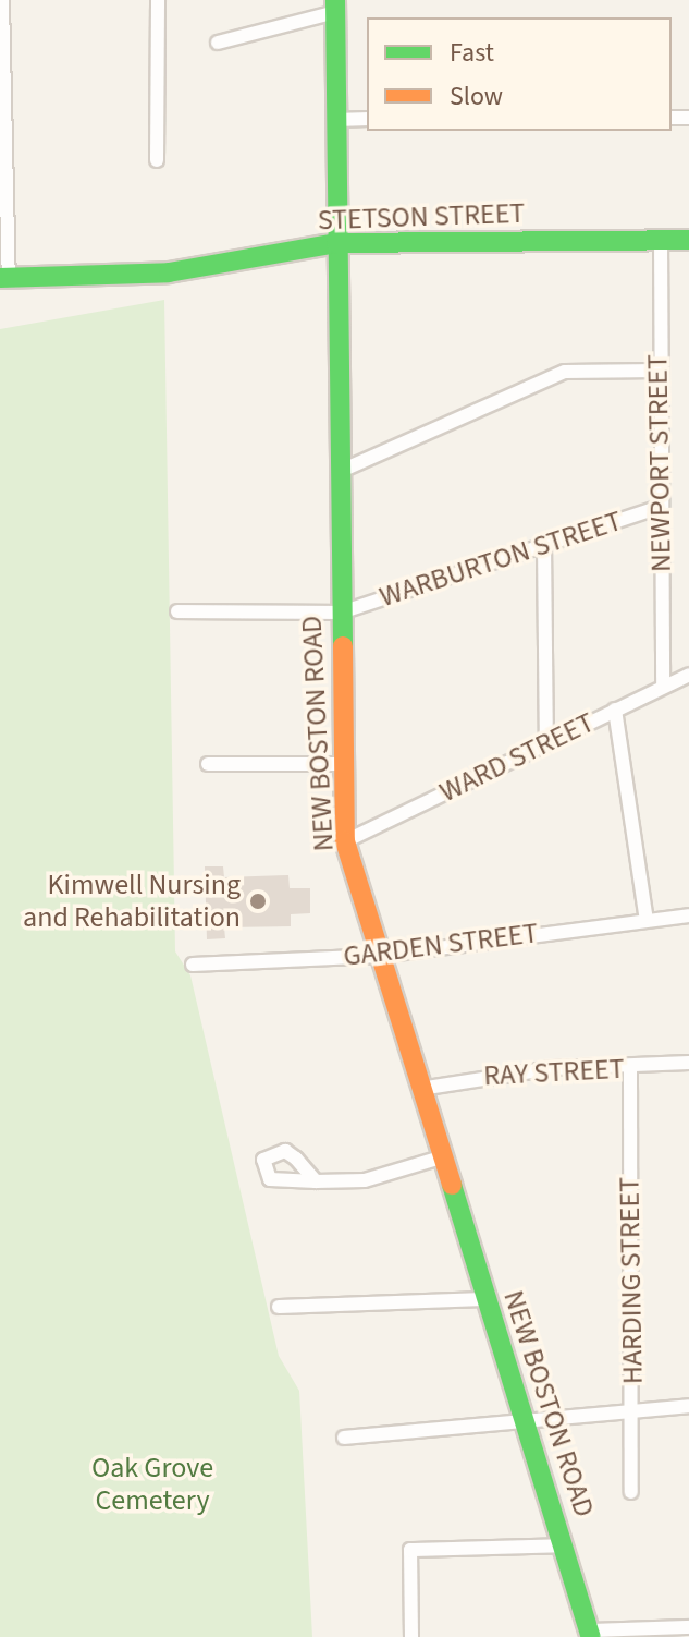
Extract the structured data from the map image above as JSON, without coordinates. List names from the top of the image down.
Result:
{
  "streets": {
    "street": [
      "STETSON STREET",
      "NEWPORT STREET",
      "WARBURTON STREET",
      "NEW BOSTON ROAD",
      "WARD STREET",
      "GARDEN STREET",
      "RAY STREET",
      "HARDING STREET"
    ]
  },
  "crossings": [
    ["STETSON STREET", "NEWPORT STREET"],
    ["STETSON STREET", "NEW BOSTON ROAD"],
    ["NEWPORT STREET", "WARBURTON STREET"],
    ["NEWPORT STREET", "WARD STREET"],
    ["WARBURTON STREET", "NEW BOSTON ROAD"],
    ["NEW BOSTON ROAD", "WARD STREET"],
    ["NEW BOSTON ROAD", "GARDEN STREET"],
    ["NEW BOSTON ROAD", "RAY STREET"],
    ["RAY STREET", "HARDING STREET"]
  ],
  "parks": ["Oak Grove Cemetery"],
  "places": ["Kimwell Nursing and Rehabilitation"],
  "legend": ["Fast", "Slow"]
}
